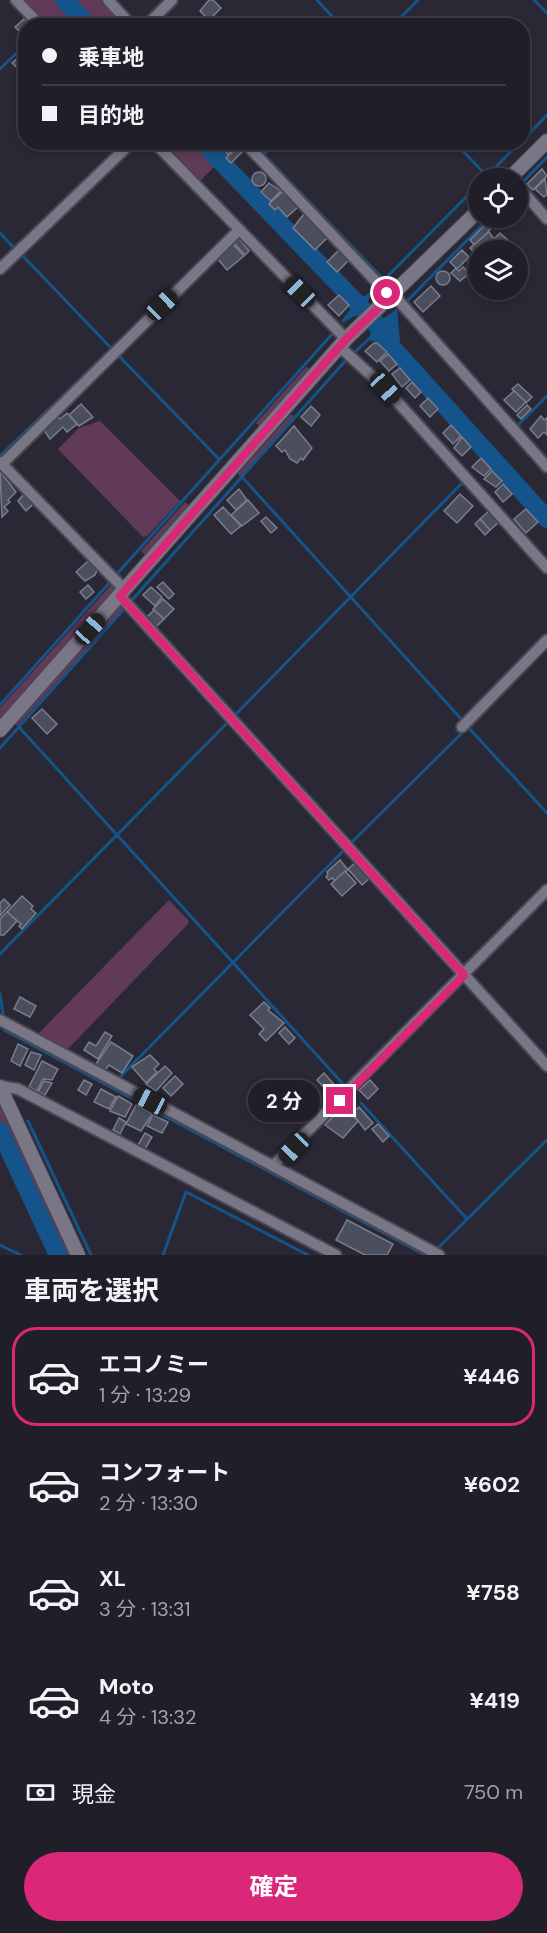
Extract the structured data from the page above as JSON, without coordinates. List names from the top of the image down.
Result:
{
  "page": {
    "banner": ["乗車地", "目的地"],
    "bubble": "2 分",
    "heading": "車両を選択",
    "list": [
      {
        "name": "エコノミー",
        "note": "1 分 · 13:29",
        "value": "¥446"
      },
      {
        "name": "コンフォート",
        "note": "2 分 · 13:30",
        "value": "¥602"
      },
      {
        "name": "XL",
        "note": "3 分 · 13:31",
        "value": "¥758"
      },
      {
        "name": "Moto",
        "note": "4 分 · 13:32",
        "value": "¥419"
      }
    ],
    "pay": ["現金", "750 m"],
    "buttons": "確定"
  }
}
